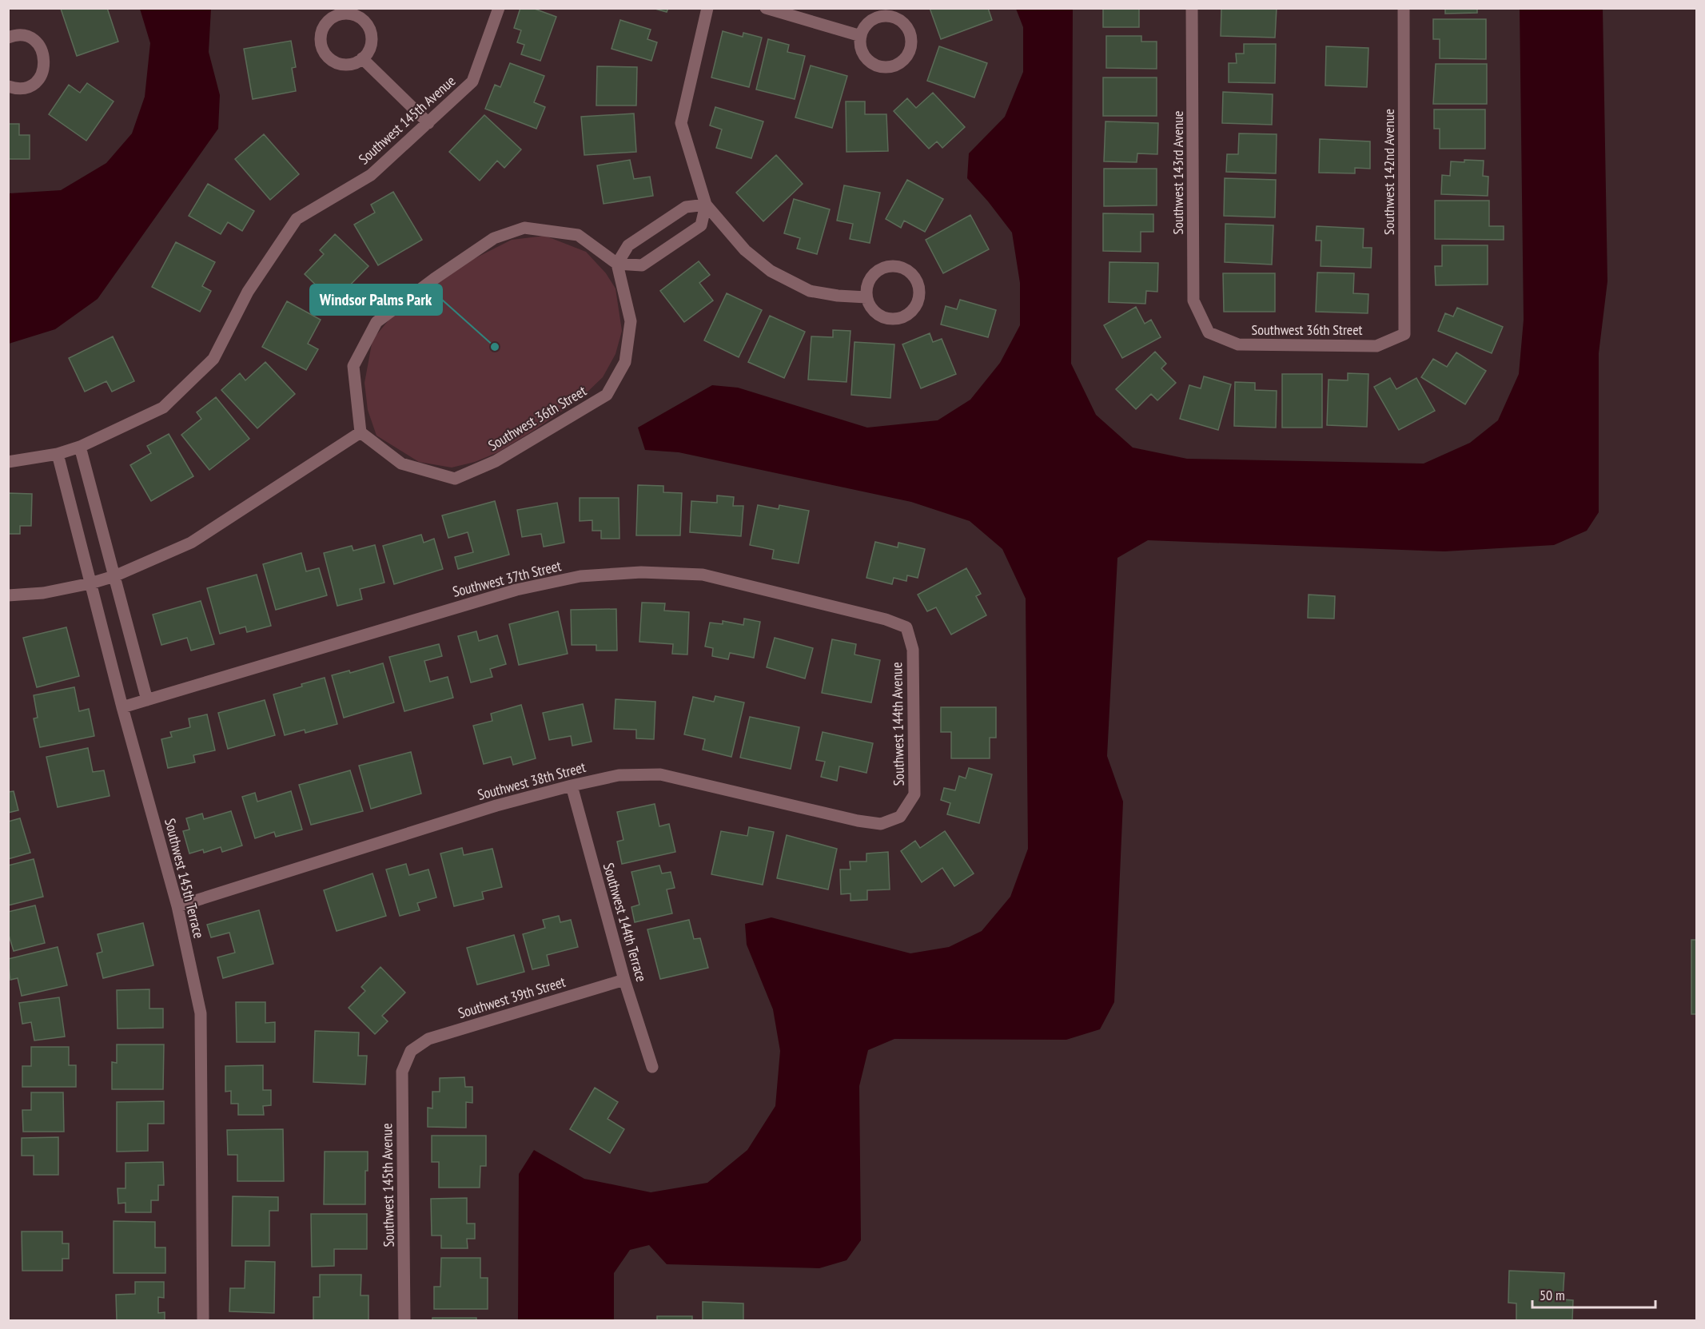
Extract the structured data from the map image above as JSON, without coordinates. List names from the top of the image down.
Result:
{
  "streets": {
    "street": [
      "Southwest 145th Avenue",
      "Southwest 142nd Avenue",
      "Southwest 143rd Avenue",
      "Southwest 36th Street",
      "Southwest 37th Street",
      "Southwest 144th Avenue",
      "Southwest 38th Street",
      "Southwest 145th Terrace",
      "Southwest 144th Terrace",
      "Southwest 39th Street"
    ]
  },
  "crossings": [
    ["Southwest 145th Avenue", "Southwest 145th Terrace"],
    ["Southwest 145th Avenue", "Southwest 39th Street"],
    ["Southwest 142nd Avenue", "Southwest 36th Street"],
    ["Southwest 143rd Avenue", "Southwest 36th Street"],
    ["Southwest 37th Street", "Southwest 144th Avenue"],
    ["Southwest 37th Street", "Southwest 145th Terrace"],
    ["Southwest 144th Avenue", "Southwest 38th Street"],
    ["Southwest 38th Street", "Southwest 145th Terrace"],
    ["Southwest 38th Street", "Southwest 144th Terrace"],
    ["Southwest 144th Terrace", "Southwest 39th Street"]
  ],
  "places": ["Windsor Palms Park"],
  "scale_bar": "50 m"
}
